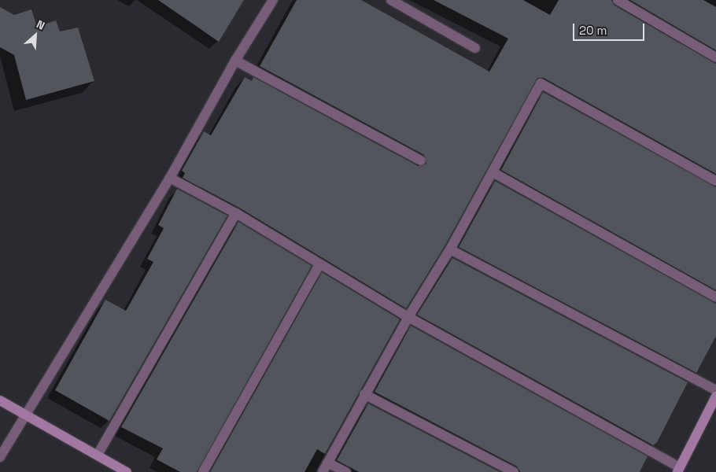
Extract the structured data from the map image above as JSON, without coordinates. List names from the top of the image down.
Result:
{
  "scale_bar": "20 m",
  "north": "top right"
}
